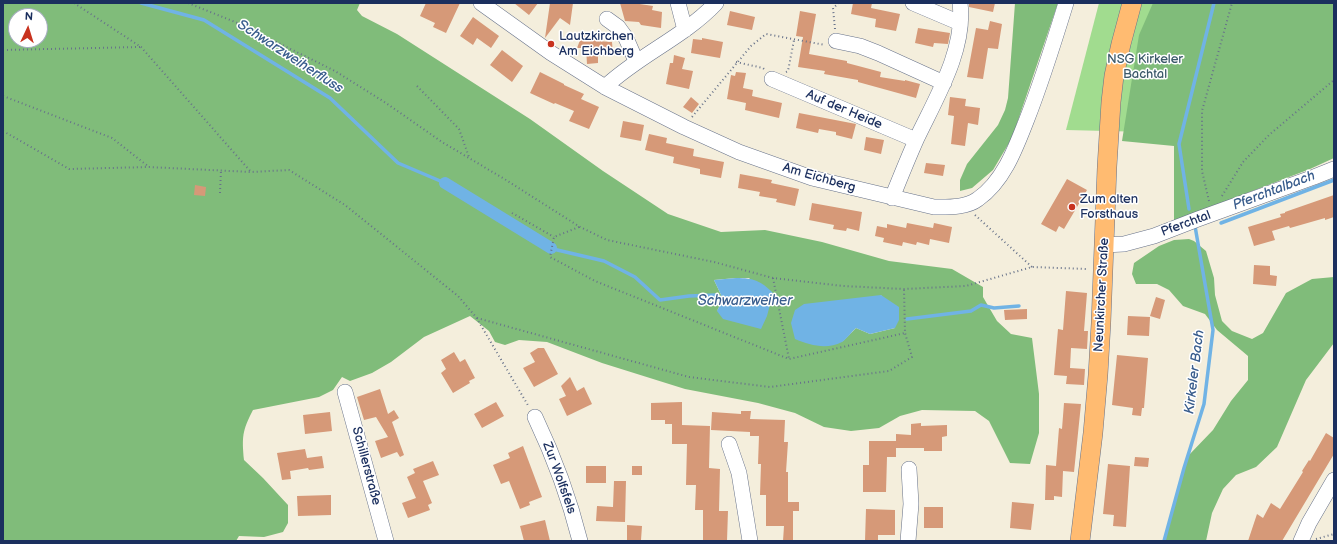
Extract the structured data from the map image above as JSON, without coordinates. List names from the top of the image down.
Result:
{
  "streets": {
    "main road": ["Neunkircher Straße"],
    "street": [
      "Auf der Heide",
      "Am Eichberg",
      "Pferchtal",
      "Schillerstraße",
      "Zur Wolfsfels"
    ]
  },
  "crossings": [
    ["Pferchtal", "Neunkircher Straße"]
  ],
  "water": [
    "Schwarzweiherfluss",
    "Pferchtalbach",
    "Schwarzweiher",
    "Kirkeler Bach"
  ],
  "parks": ["NSG Kirkeler Bachtal"],
  "places": ["Lautzkirchen Am Eichberg", "Zum alten Forsthaus"],
  "north": "top"
}
